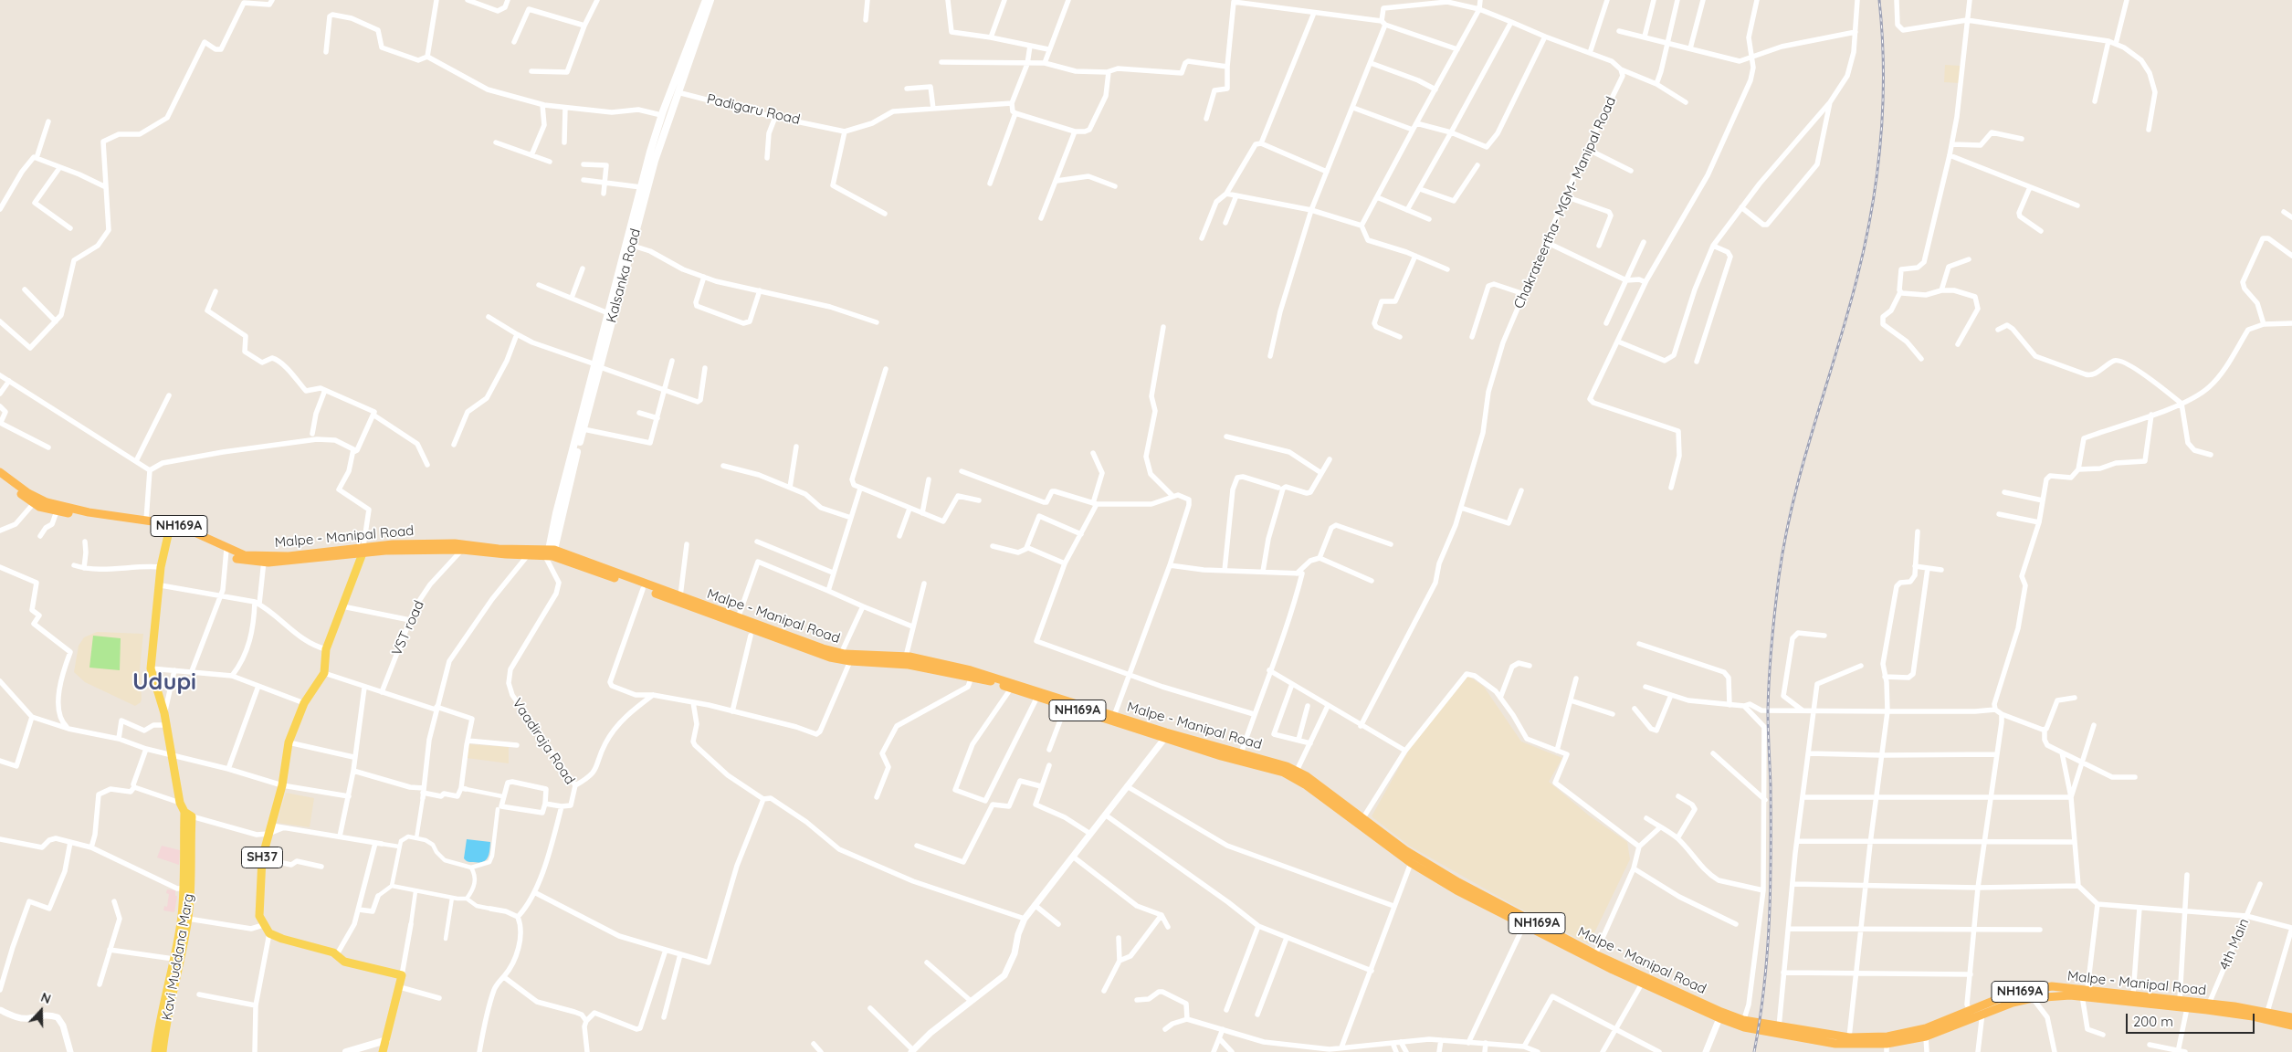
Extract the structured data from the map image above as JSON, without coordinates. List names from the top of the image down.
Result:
{
  "streets": {
    "highway": ["NH169A", "Malpe - Manipal Road"],
    "main road": ["Kalsanka Road", "SH37", "Kavi Muddana Marg"],
    "street": [
      "Padigaru Road",
      "Chakrateertha- MGM- Manipal Road",
      "VST road",
      "Vaadiraja Road",
      "4th Main"
    ]
  },
  "crossings": [
    ["Padigaru Road", "Kalsanka Road"],
    ["Kalsanka Road", "Malpe - Manipal Road"],
    ["Kalsanka Road", "Vaadiraja Road"],
    ["NH169A", "Malpe - Manipal Road"],
    ["Malpe - Manipal Road", "VST road"],
    ["Malpe - Manipal Road", "Vaadiraja Road"],
    ["Malpe - Manipal Road", "4th Main"]
  ],
  "districts": ["Udupi"],
  "scale_bar": "200 m",
  "north": "top"
}
